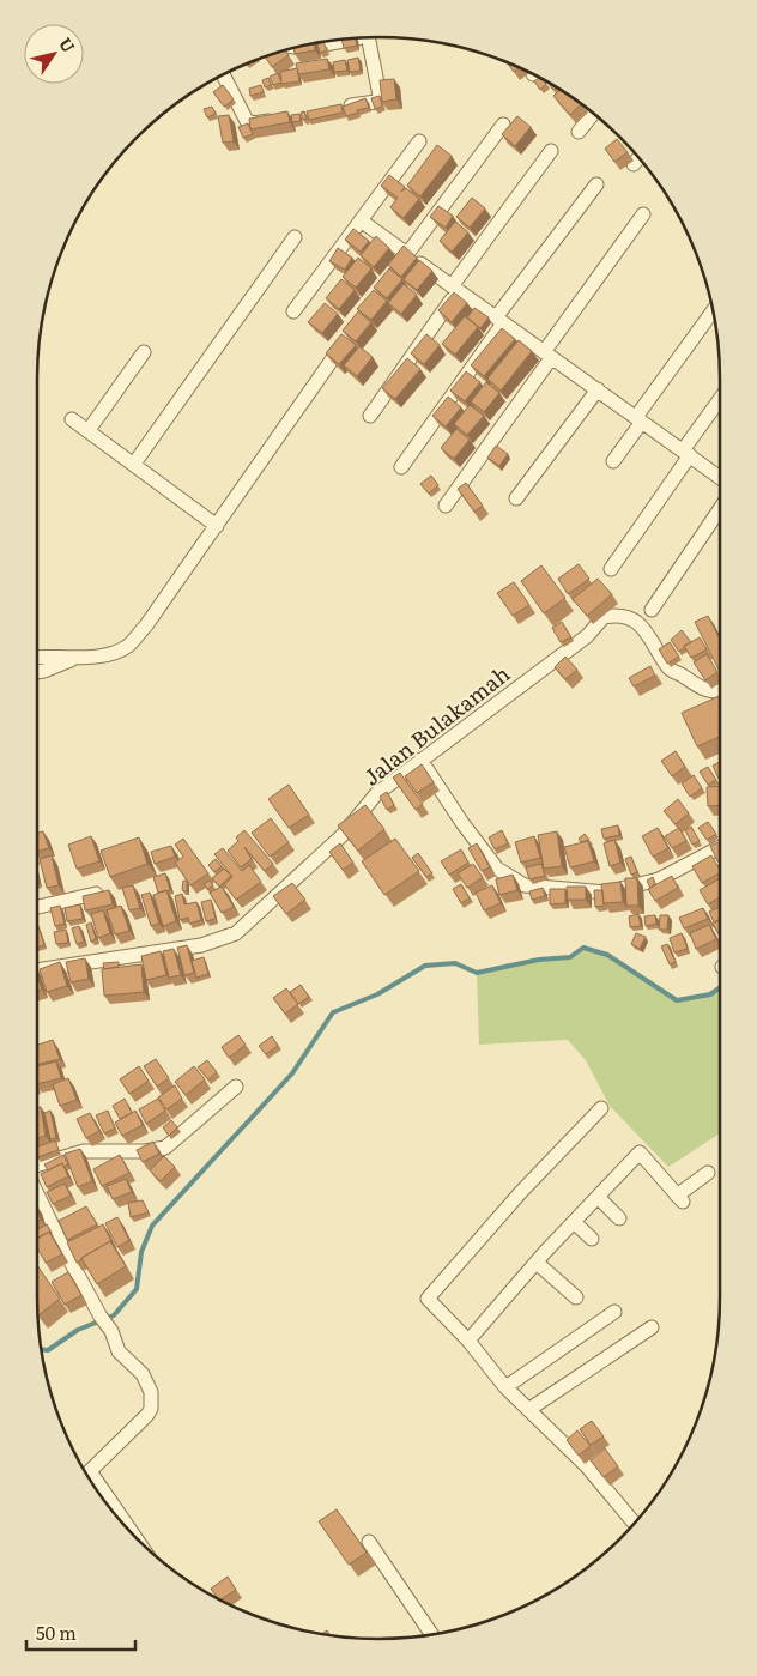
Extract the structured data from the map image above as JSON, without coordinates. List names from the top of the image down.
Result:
{
  "streets": {
    "street": ["Jalan Bulakamah"]
  },
  "scale_bar": "50 m",
  "north": "top right"
}
